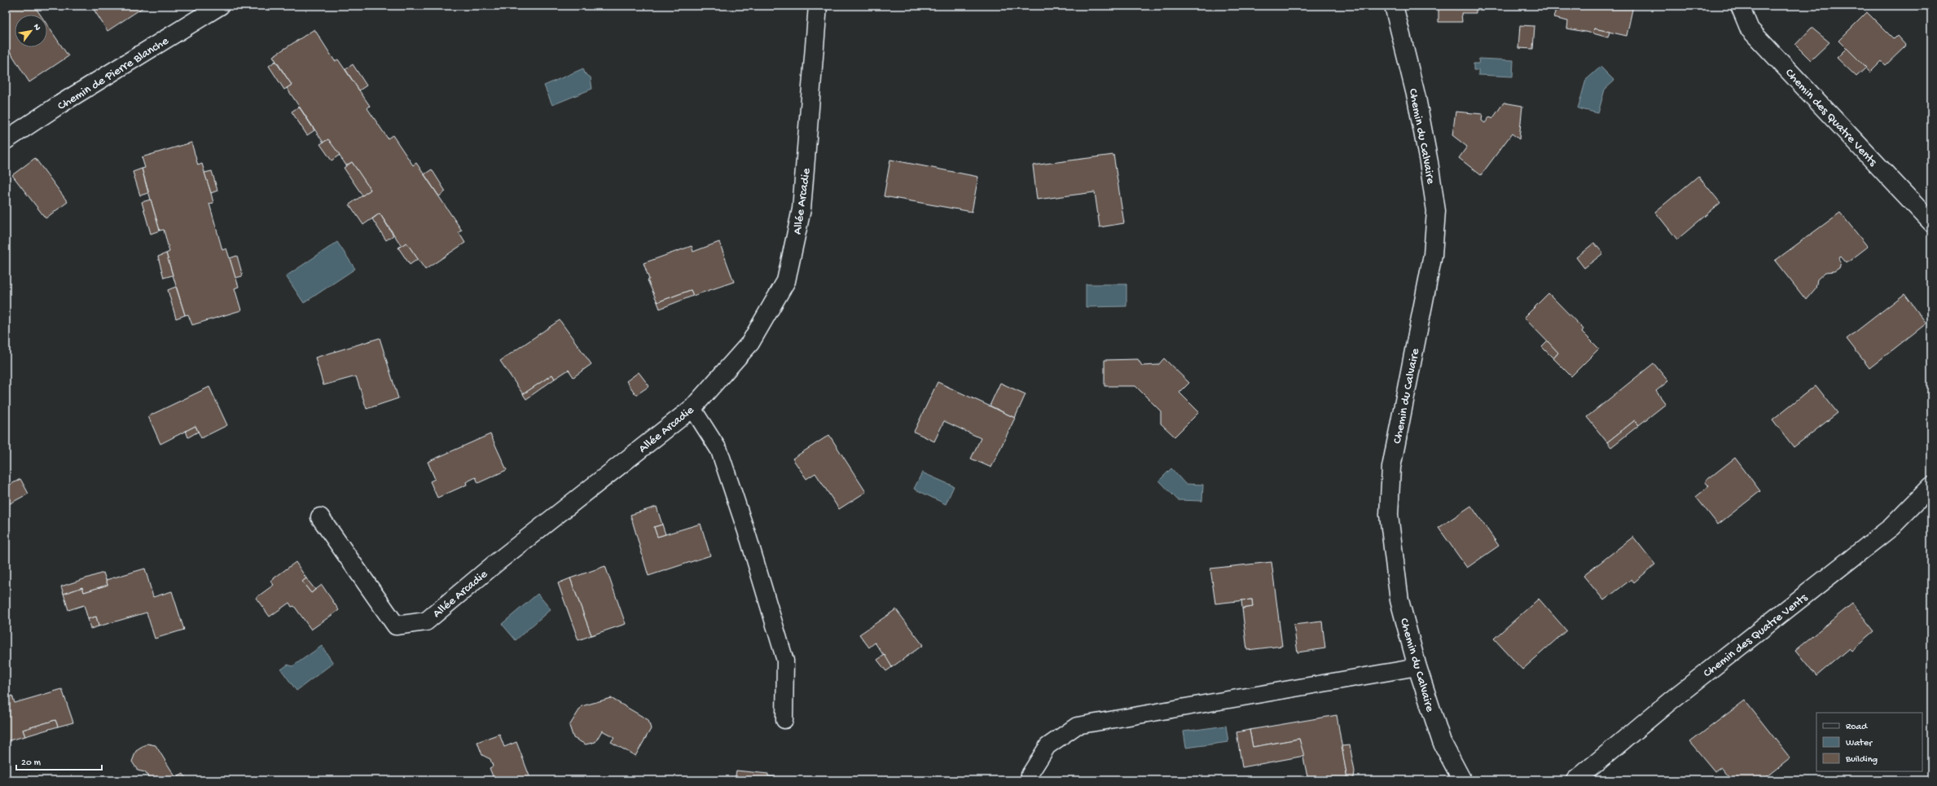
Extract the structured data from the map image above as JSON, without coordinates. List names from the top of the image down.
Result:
{
  "streets": {
    "street": [
      "Chemin de Pierre Blanche",
      "Chemin des Quatre Vents",
      "Chemin du Calvaire",
      "Allée Arcadie"
    ]
  },
  "legend": ["Road", "Water", "Building"],
  "scale_bar": "20 m",
  "north": "top right"
}
